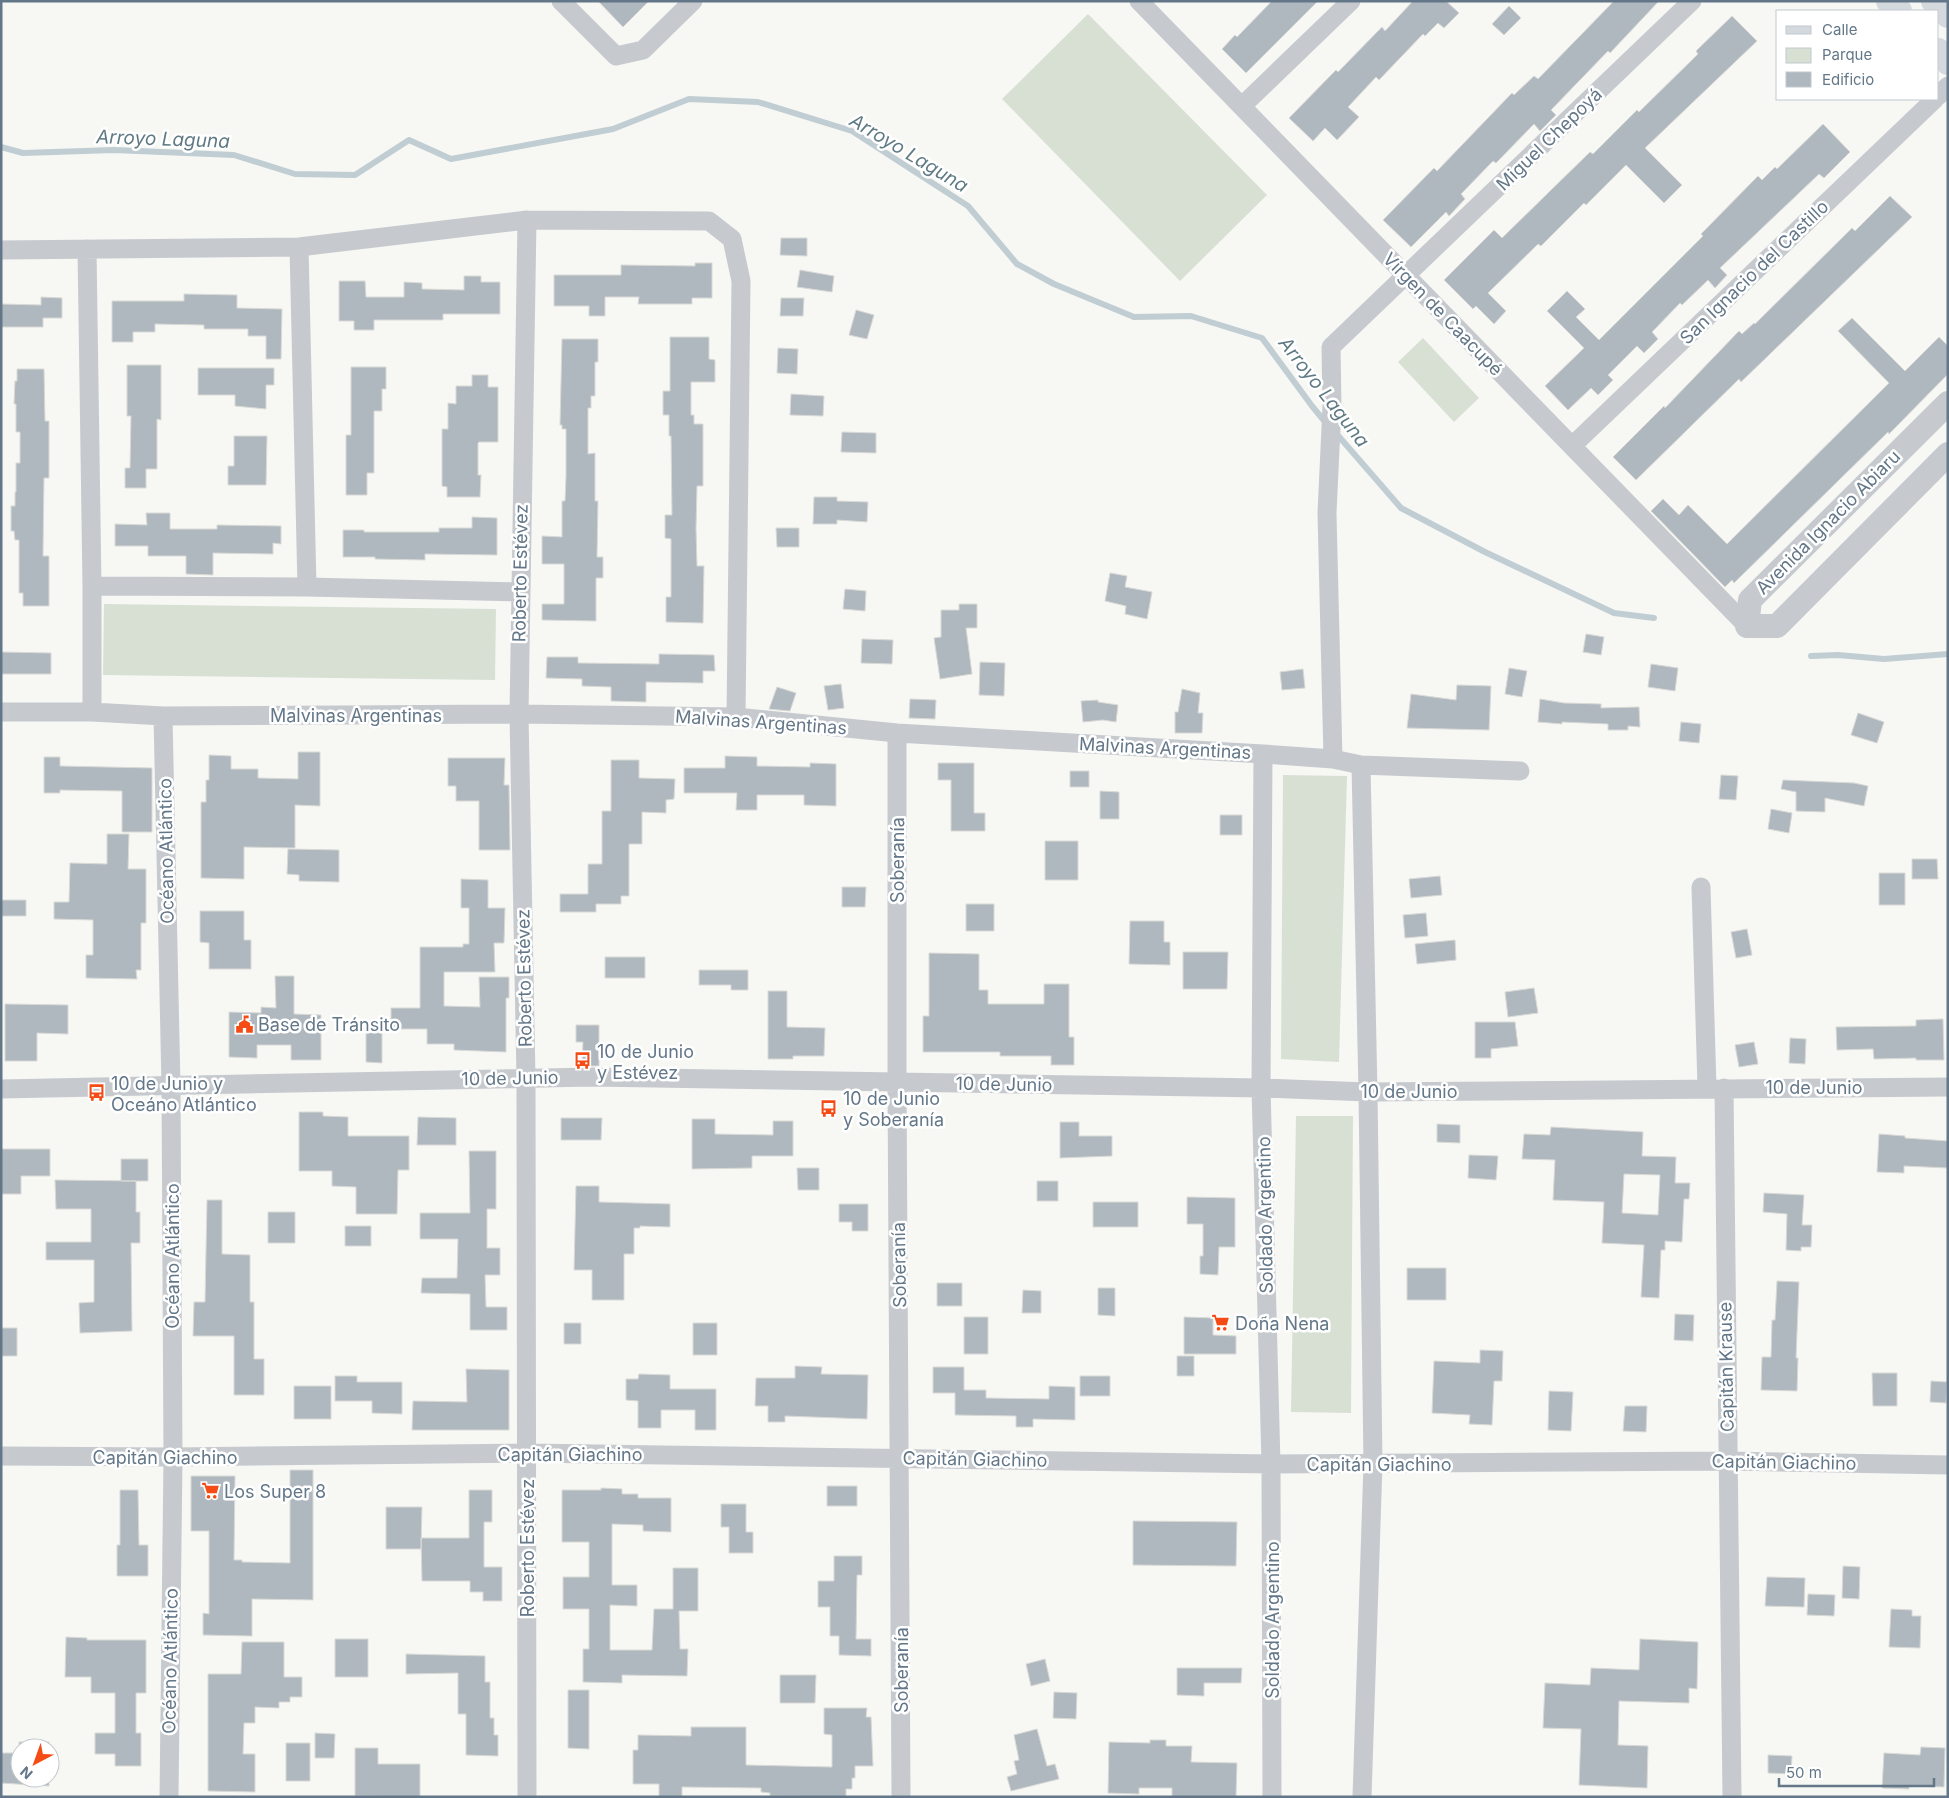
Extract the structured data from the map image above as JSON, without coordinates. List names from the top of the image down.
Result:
{
  "streets": {
    "street": [
      "Miguel Chepoyá",
      "San Ignacio del Castillo",
      "Vírgen de Caacupé",
      "Avenida Ignacio Abiaru",
      "Roberto Estévez",
      "Malvinas Argentinas",
      "Océano Atlántico",
      "Soberanía",
      "10 de Junio",
      "Soldado Argentino",
      "Capitán Krause",
      "Capitán Giachino"
    ]
  },
  "crossings": [
    ["Miguel Chepoyá", "Vírgen de Caacupé"],
    ["Miguel Chepoyá", "Malvinas Argentinas"],
    ["San Ignacio del Castillo", "Vírgen de Caacupé"],
    ["Vírgen de Caacupé", "Avenida Ignacio Abiaru"],
    ["Roberto Estévez", "Malvinas Argentinas"],
    ["Roberto Estévez", "10 de Junio"],
    ["Roberto Estévez", "Capitán Giachino"],
    ["Malvinas Argentinas", "Océano Atlántico"],
    ["Malvinas Argentinas", "Soberanía"],
    ["Malvinas Argentinas", "Soldado Argentino"],
    ["Océano Atlántico", "10 de Junio"],
    ["Océano Atlántico", "Capitán Giachino"],
    ["Soberanía", "10 de Junio"],
    ["Soberanía", "Capitán Giachino"],
    ["10 de Junio", "Soldado Argentino"],
    ["10 de Junio", "Capitán Krause"],
    ["Soldado Argentino", "Capitán Giachino"],
    ["Capitán Krause", "Capitán Giachino"]
  ],
  "water": ["Arroyo Laguna"],
  "places": {
    "public building": ["Base de Tránsito"],
    "bus stop": ["10 de Junio y Estévez", "10 de Junio y Oceáno Atlántico", "10 de Junio y Soberanía"],
    "supermarket": ["Doña Nena", "Los Super 8"]
  },
  "legend": ["Calle", "Parque", "Edificio"],
  "scale_bar": "50 m",
  "north": "bottom left"
}
